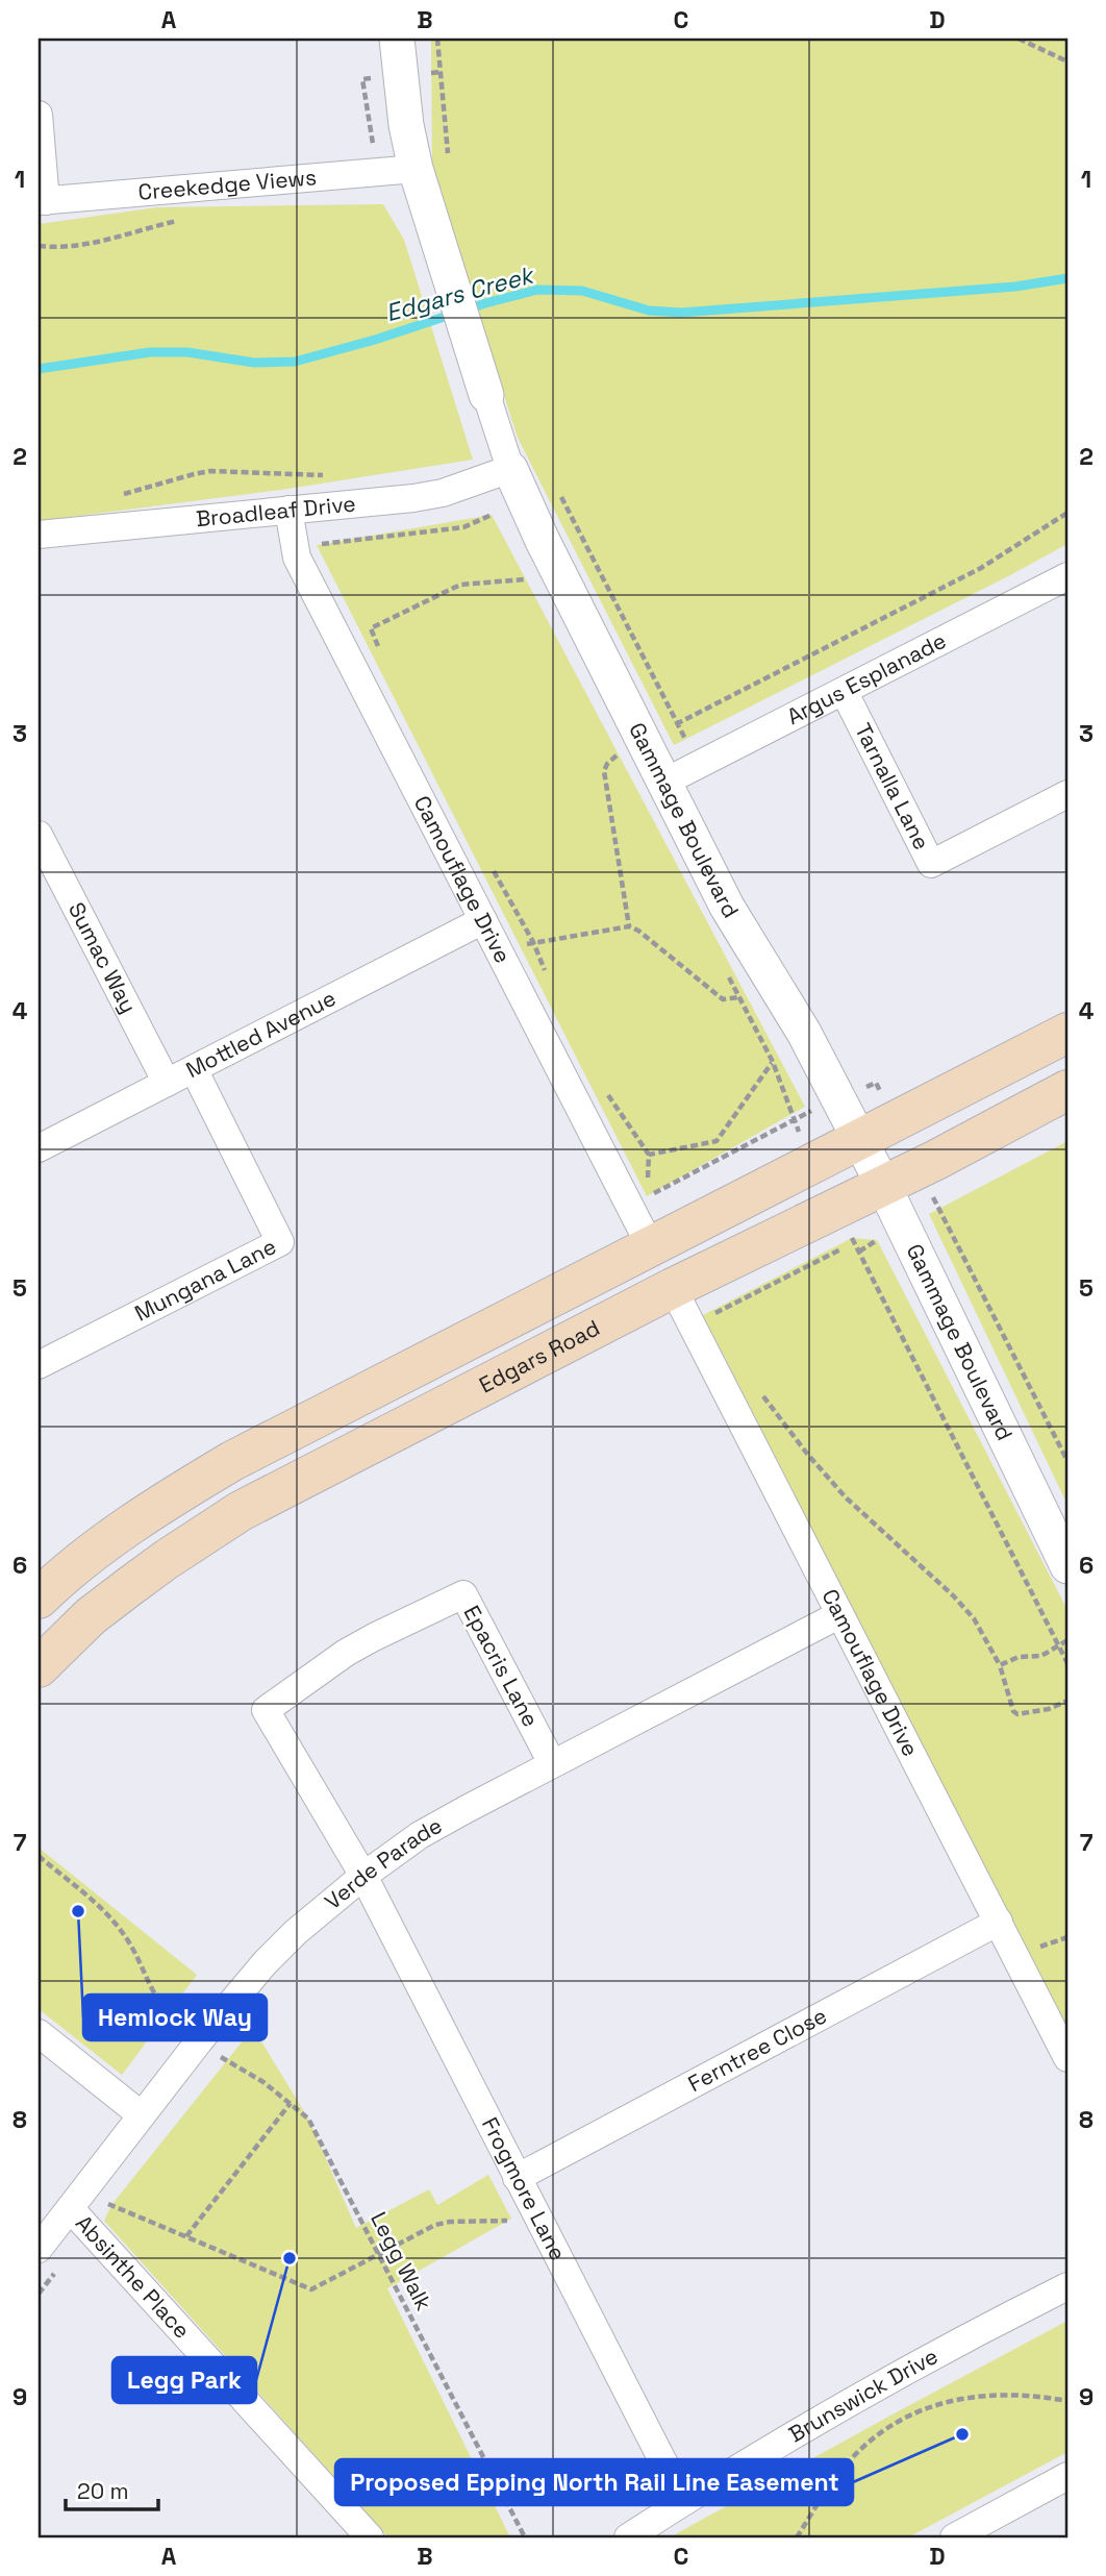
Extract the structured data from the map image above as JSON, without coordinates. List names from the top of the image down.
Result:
{
  "streets": {
    "main road": ["Edgars Road"],
    "street": [
      "Creekedge Views",
      "Broadleaf Drive",
      "Argus Esplanade",
      "Tarnalla Lane",
      "Gammage Boulevard",
      "Camouflage Drive",
      "Sumac Way",
      "Mottled Avenue",
      "Mungana Lane",
      "Epacris Lane",
      "Verde Parade",
      "Ferntree Close",
      "Frogmore Lane",
      "Absinthe Place",
      "Brunswick Drive"
    ],
    "path": ["Legg Walk"]
  },
  "crossings": [
    ["Creekedge Views", "Gammage Boulevard"],
    ["Broadleaf Drive", "Gammage Boulevard"],
    ["Broadleaf Drive", "Camouflage Drive"],
    ["Argus Esplanade", "Tarnalla Lane"],
    ["Argus Esplanade", "Gammage Boulevard"],
    ["Gammage Boulevard", "Edgars Road"],
    ["Camouflage Drive", "Mottled Avenue"],
    ["Camouflage Drive", "Edgars Road"],
    ["Camouflage Drive", "Verde Parade"],
    ["Camouflage Drive", "Ferntree Close"],
    ["Sumac Way", "Mottled Avenue"],
    ["Mottled Avenue", "Mungana Lane"],
    ["Epacris Lane", "Verde Parade"],
    ["Epacris Lane", "Frogmore Lane"],
    ["Verde Parade", "Frogmore Lane"],
    ["Verde Parade", "Legg Walk"],
    ["Verde Parade", "Absinthe Place"],
    ["Ferntree Close", "Frogmore Lane"],
    ["Frogmore Lane", "Brunswick Drive"]
  ],
  "water": ["Edgars Creek"],
  "places": ["Hemlock Way", "Legg Park", "Proposed Epping North Rail Line Easement"],
  "scale_bar": "20 m",
  "grid": {
    "columns": [
      "A",
      "B",
      "C",
      "D"
    ],
    "rows": [
      "1",
      "2",
      "3",
      "4",
      "5",
      "6",
      "7",
      "8",
      "9"
    ]
  }
}
